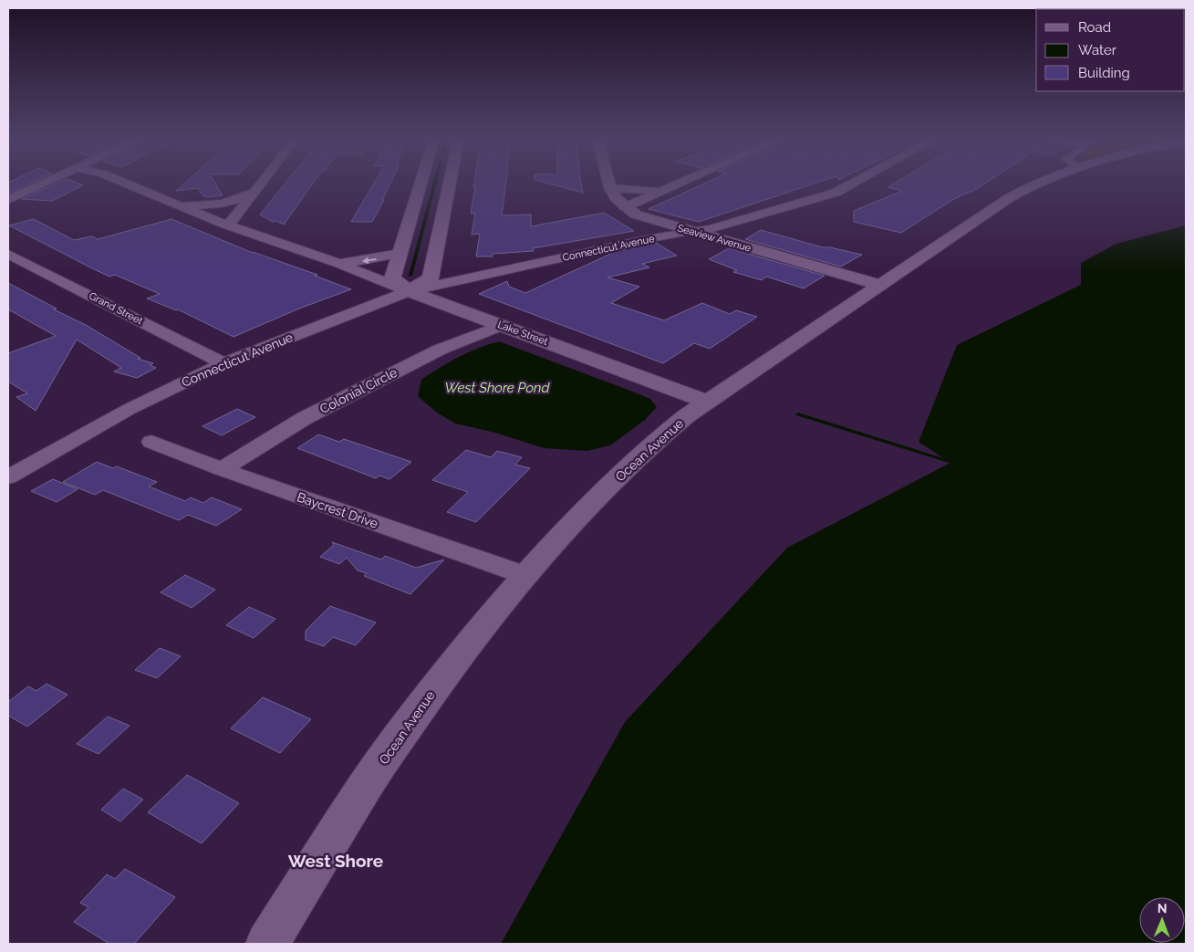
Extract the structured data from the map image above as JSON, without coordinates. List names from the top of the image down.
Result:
{
  "streets": {
    "street": [
      "Seaview Avenue",
      "Connecticut Avenue",
      "Grand Street",
      "Lake Street",
      "Colonial Circle",
      "Ocean Avenue",
      "Baycrest Drive"
    ]
  },
  "crossings": [
    ["Seaview Avenue", "Connecticut Avenue"],
    ["Seaview Avenue", "Ocean Avenue"],
    ["Connecticut Avenue", "Grand Street"],
    ["Connecticut Avenue", "Lake Street"],
    ["Lake Street", "Colonial Circle"],
    ["Lake Street", "Ocean Avenue"],
    ["Colonial Circle", "Baycrest Drive"],
    ["Ocean Avenue", "Baycrest Drive"]
  ],
  "districts": ["West Shore"],
  "water": ["West Shore Pond"],
  "legend": ["Road", "Water", "Building"],
  "north": "top"
}
